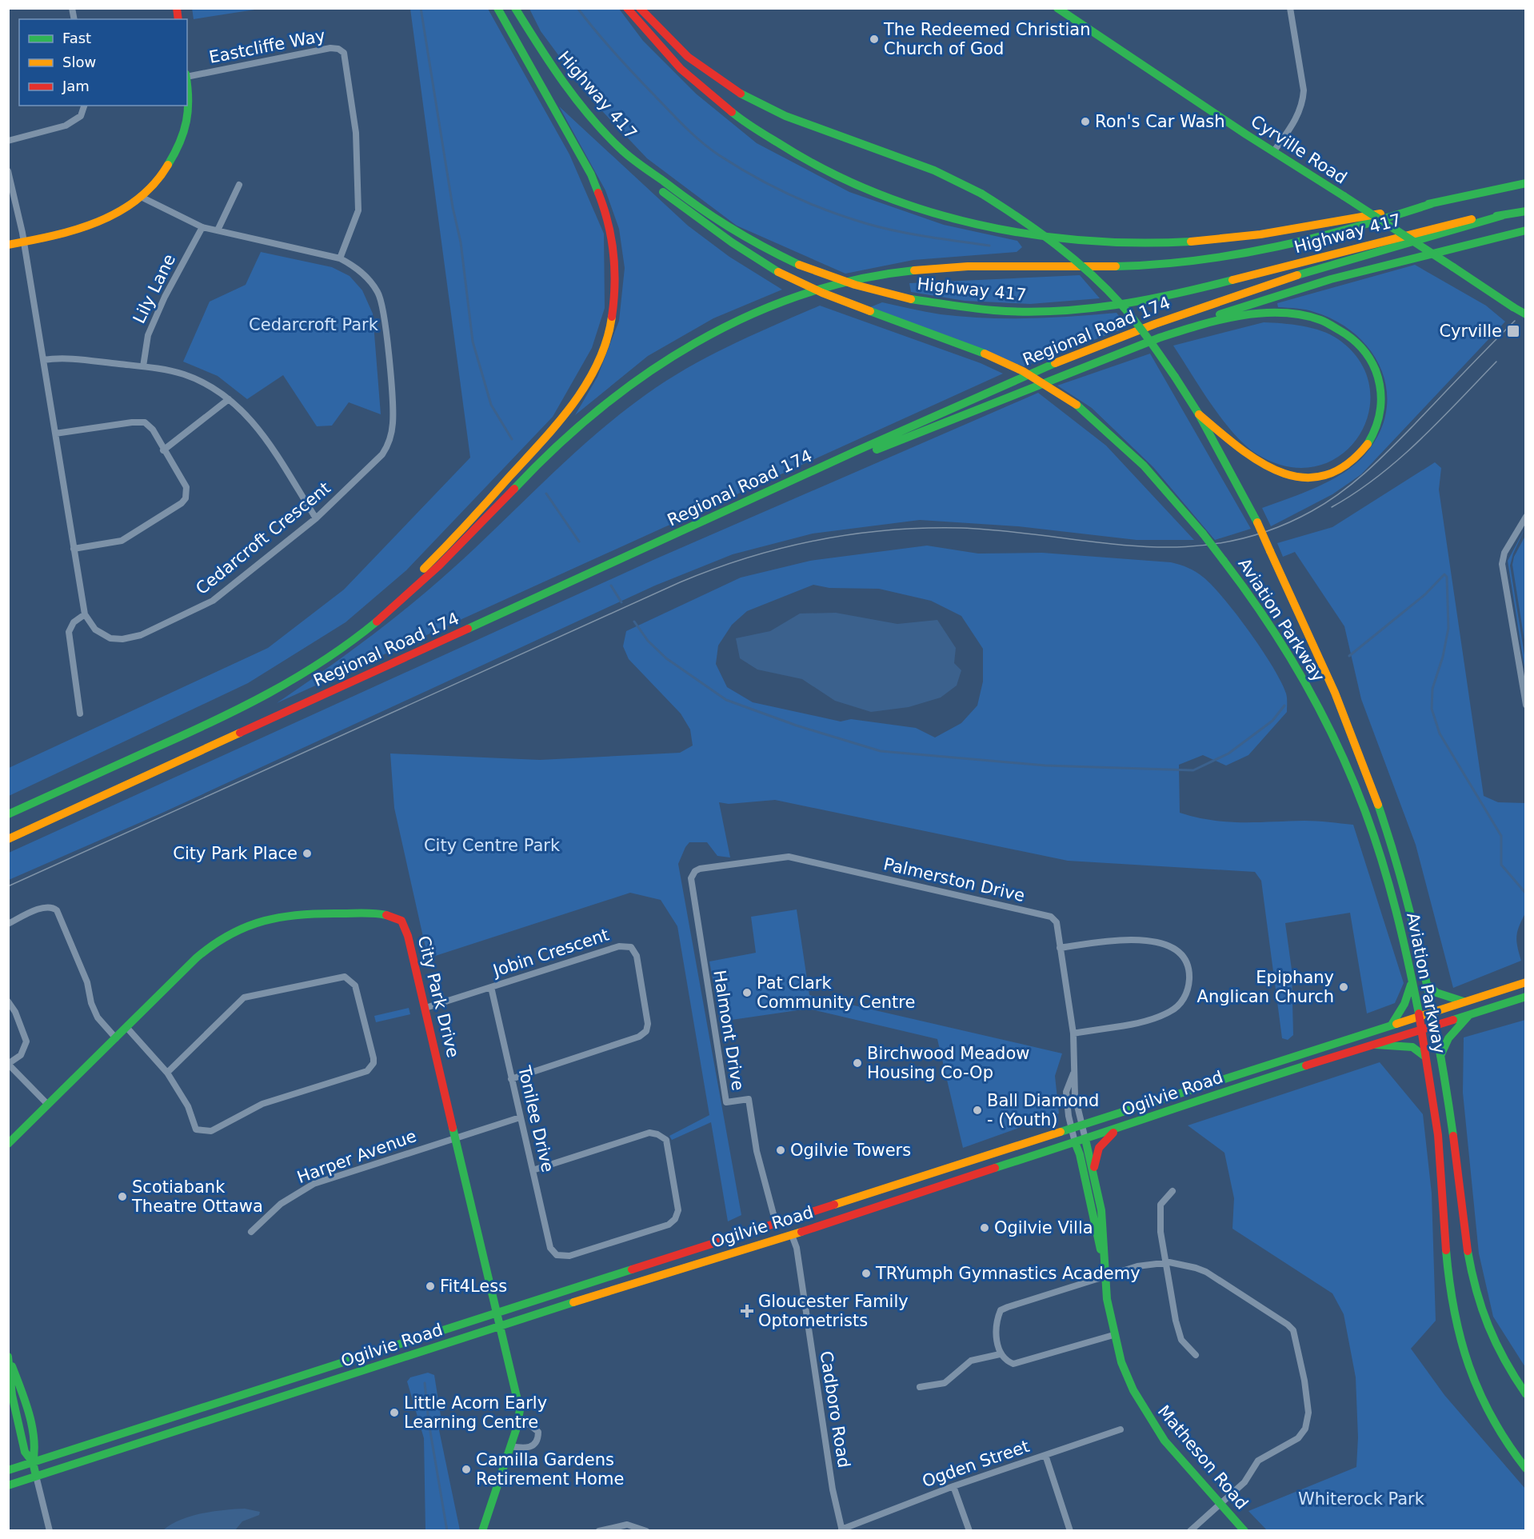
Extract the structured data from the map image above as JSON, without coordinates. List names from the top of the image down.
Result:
{
  "streets": {
    "main road": [
      "Highway 417",
      "Cyrville Road",
      "Regional Road 174",
      "Aviation Parkway",
      "City Park Drive",
      "Ogilvie Road",
      "Matheson Road"
    ],
    "street": [
      "Eastcliffe Way",
      "Lily Lane",
      "Cedarcroft Crescent",
      "Palmerston Drive",
      "Jobin Crescent",
      "Halmont Drive",
      "Tonilee Drive",
      "Harper Avenue",
      "Cadboro Road",
      "Ogden Street"
    ]
  },
  "crossings": [
    ["Eastcliffe Way", "Cedarcroft Crescent"],
    ["Highway 417", "Regional Road 174"],
    ["Highway 417", "Aviation Parkway"],
    ["Lily Lane", "Cedarcroft Crescent"],
    ["Aviation Parkway", "Ogilvie Road"],
    ["Palmerston Drive", "Halmont Drive"],
    ["Palmerston Drive", "Ogilvie Road"],
    ["Palmerston Drive", "Matheson Road"],
    ["Jobin Crescent", "City Park Drive"],
    ["Jobin Crescent", "Tonilee Drive"],
    ["City Park Drive", "Ogilvie Road"],
    ["City Park Drive", "Harper Avenue"],
    ["Halmont Drive", "Ogilvie Road"],
    ["Ogilvie Road", "Cadboro Road"],
    ["Ogilvie Road", "Matheson Road"],
    ["Tonilee Drive", "Harper Avenue"],
    ["Cadboro Road", "Ogden Street"]
  ],
  "parks": ["Cedarcroft Park", "City Centre Park", "Whiterock Park"],
  "places": {
    "other": [
      "The Redeemed Christian Church of God",
      "Ron's Car Wash",
      "City Park Place",
      "Epiphany Anglican Church",
      "Pat Clark Community Centre",
      "Birchwood Meadow Housing Co-Op",
      "Ball Diamond - (Youth)",
      "Ogilvie Towers",
      "Scotiabank Theatre Ottawa",
      "Ogilvie Villa",
      "TRYumph Gymnastics Academy",
      "Fit4Less",
      "Little Acorn Early Learning Centre",
      "Camilla Gardens Retirement Home"
    ],
    "transit": ["Cyrville"],
    "health": ["Gloucester Family Optometrists"]
  },
  "legend": ["Fast", "Slow", "Jam"]
}
